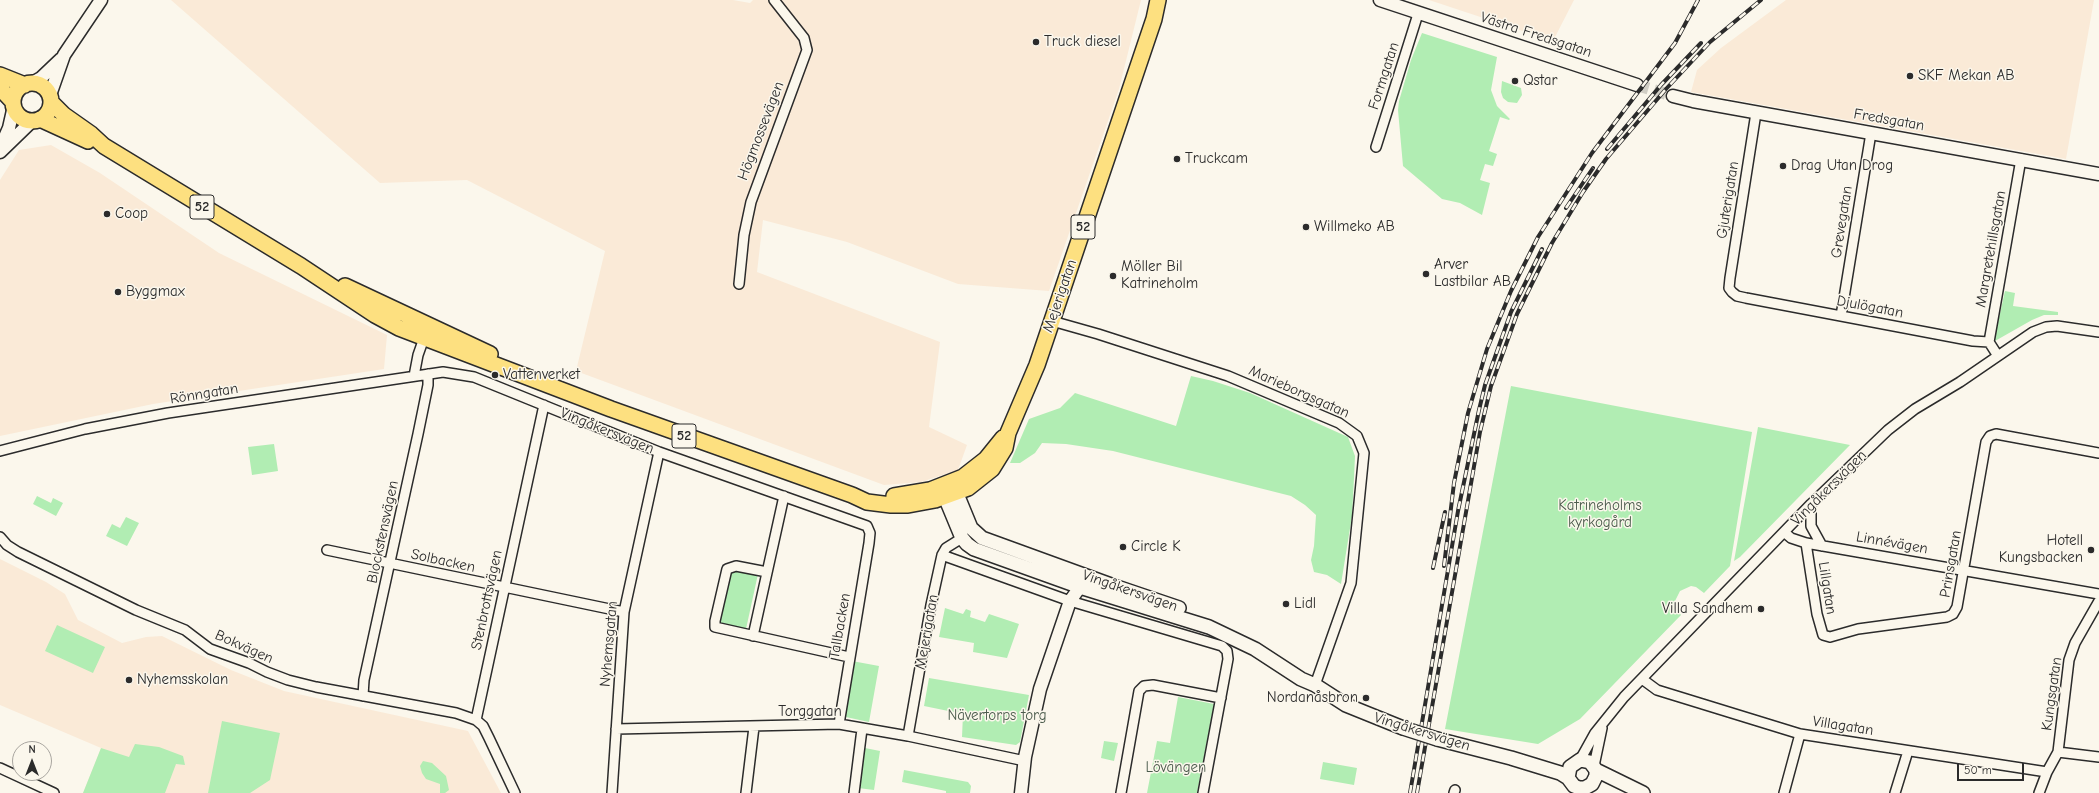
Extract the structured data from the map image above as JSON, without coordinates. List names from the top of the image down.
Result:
{
  "streets": {
    "main road": ["52", "Mejerigatan", "Vingåkersvägen"],
    "street": [
      "Västra Fredsgatan",
      "Formgatan",
      "Fredsgatan",
      "Högmossevägen",
      "Gjuterigatan",
      "Grevegatan",
      "Margretehillsgatan",
      "Djulögatan",
      "Marieborgsgatan",
      "Rönngatan",
      "Blockstensvägen",
      "Linnévägen",
      "Solbacken",
      "Prinsgatan",
      "Lillgatan",
      "Stenbrottsvägen",
      "Tallbacken",
      "Nyhemsgatan",
      "Bokvägen",
      "Kungsgatan",
      "Torggatan",
      "Villagatan"
    ]
  },
  "crossings": [
    ["Västra Fredsgatan", "Formgatan"],
    ["Fredsgatan", "Gjuterigatan"],
    ["Fredsgatan", "Grevegatan"],
    ["Fredsgatan", "Margretehillsgatan"],
    ["Gjuterigatan", "Djulögatan"],
    ["Grevegatan", "Djulögatan"],
    ["Margretehillsgatan", "Djulögatan"],
    ["Mejerigatan", "Marieborgsgatan"],
    ["Mejerigatan", "Vingåkersvägen"],
    ["Mejerigatan", "Torggatan"],
    ["Marieborgsgatan", "Vingåkersvägen"],
    ["Rönngatan", "Vingåkersvägen"],
    ["Rönngatan", "Blockstensvägen"],
    ["Vingåkersvägen", "Blockstensvägen"],
    ["Vingåkersvägen", "Linnévägen"],
    ["Vingåkersvägen", "Stenbrottsvägen"],
    ["Vingåkersvägen", "Tallbacken"],
    ["Vingåkersvägen", "Nyhemsgatan"],
    ["Vingåkersvägen", "Villagatan"],
    ["Blockstensvägen", "Solbacken"],
    ["Blockstensvägen", "Bokvägen"],
    ["Linnévägen", "Prinsgatan"],
    ["Linnévägen", "Lillgatan"],
    ["Solbacken", "Stenbrottsvägen"],
    ["Solbacken", "Nyhemsgatan"],
    ["Prinsgatan", "Lillgatan"],
    ["Stenbrottsvägen", "Bokvägen"],
    ["Tallbacken", "Torggatan"],
    ["Nyhemsgatan", "Torggatan"],
    ["Kungsgatan", "Villagatan"]
  ],
  "parks": ["Katrineholms kyrkogård", "Nävertorps torg", "Lövängen"],
  "places": [
    "Truck diesel",
    "SKF Mekan AB",
    "Qstar",
    "Truckcam",
    "Drag Utan Drog",
    "Coop",
    "Willmeko AB",
    "Arver Lastbilar AB",
    "Möller Bil Katrineholm",
    "Byggmax",
    "Vattenverket",
    "Circle K",
    "Hotell Kungsbacken",
    "Lidl",
    "Villa Sandhem",
    "Nyhemsskolan",
    "Nordanåsbron"
  ],
  "scale_bar": "50 m",
  "north": "top"
}
